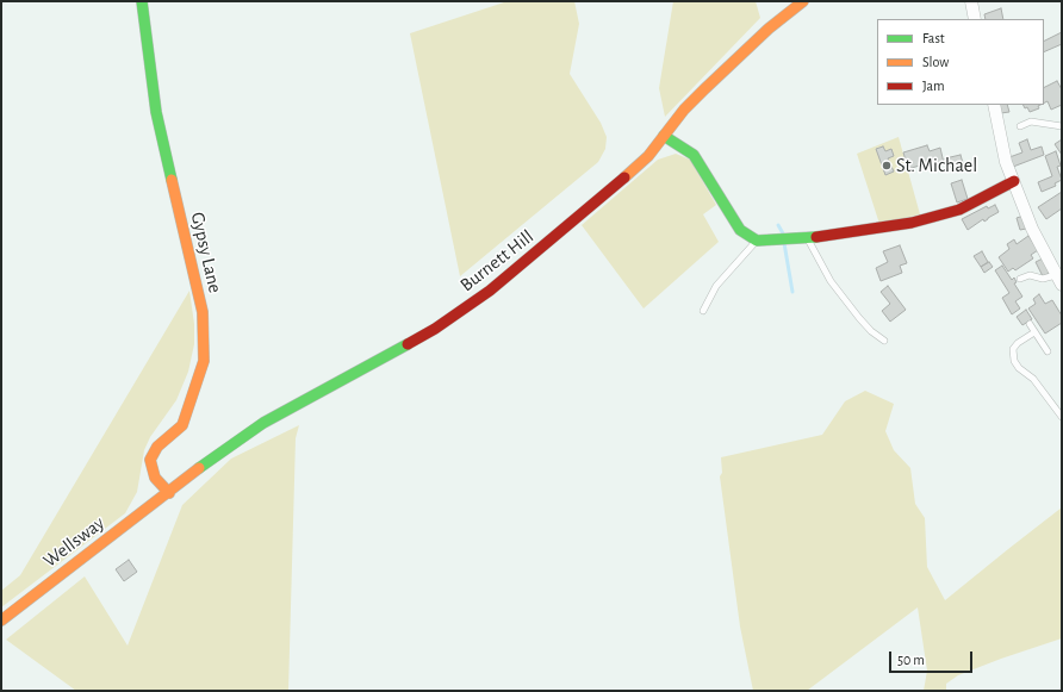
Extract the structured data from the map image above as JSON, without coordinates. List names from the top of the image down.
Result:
{
  "streets": {
    "main road": ["Gypsy Lane", "Burnett Hill", "Wellsway"]
  },
  "crossings": [
    ["Gypsy Lane", "Burnett Hill"],
    ["Gypsy Lane", "Wellsway"],
    ["Burnett Hill", "Wellsway"]
  ],
  "places": ["St. Michael"],
  "legend": ["Fast", "Slow", "Jam"],
  "scale_bar": "50 m"
}
